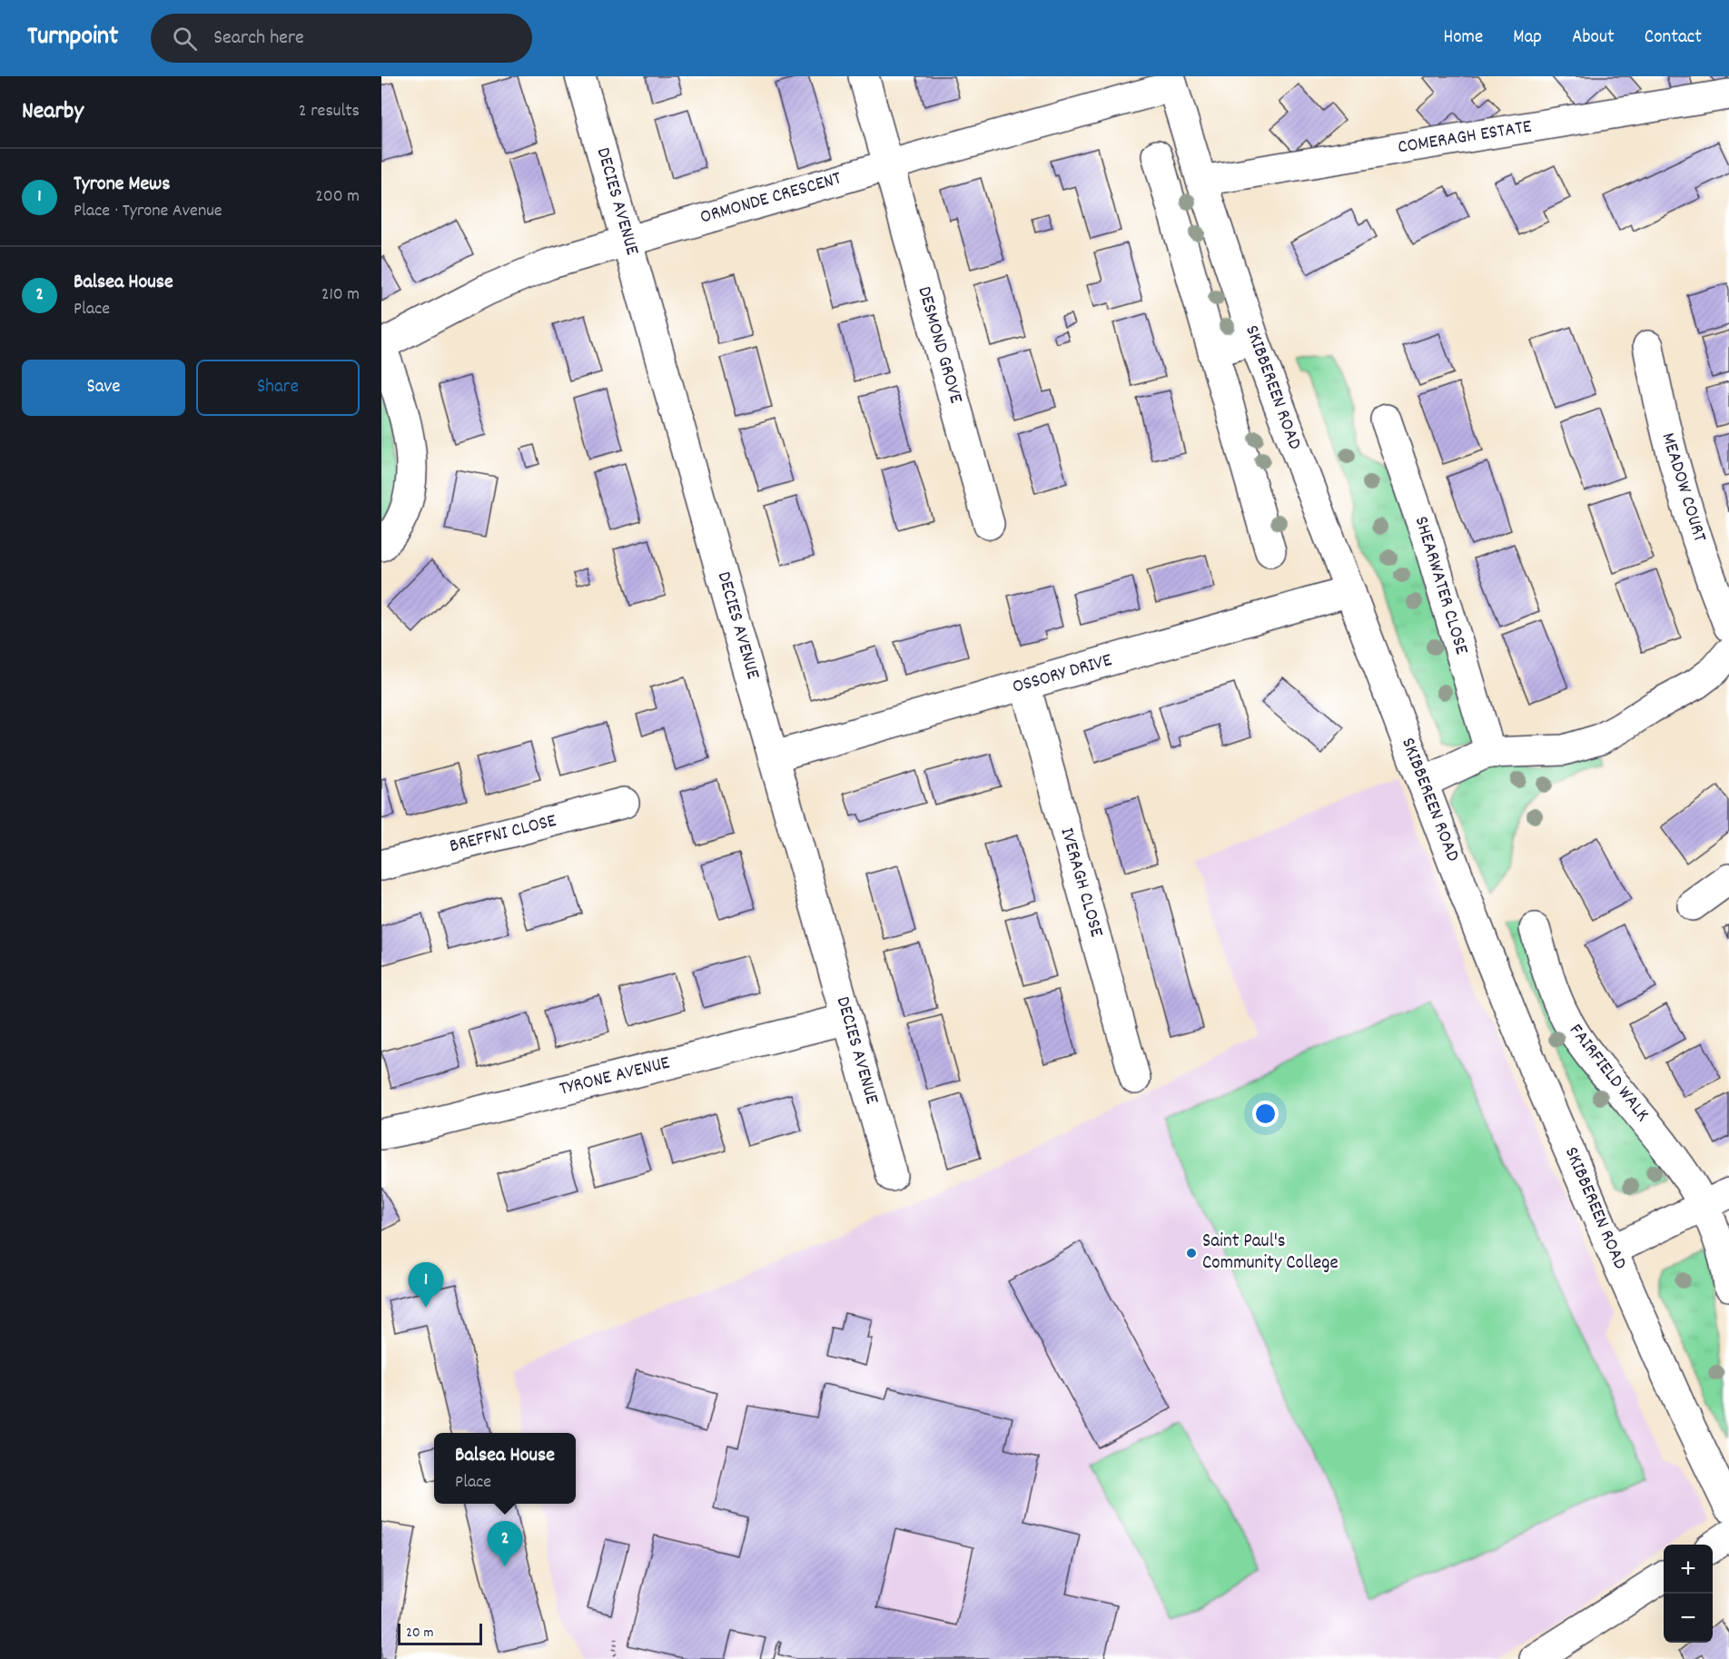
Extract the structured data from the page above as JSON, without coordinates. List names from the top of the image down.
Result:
{
  "streets": {
    "street": [
      "COMERAGH ESTATE",
      "ORMONDE CRESCENT",
      "DECIES AVENUE",
      "DESMOND GROVE",
      "SKIBBEREEN ROAD",
      "MEADOW COURT",
      "SHEARWATER CLOSE",
      "OSSORY DRIVE",
      "BREFFNI CLOSE",
      "IVERAGH CLOSE",
      "FAIRFIELD WALK",
      "TYRONE AVENUE"
    ]
  },
  "crossings": [
    ["COMERAGH ESTATE", "SKIBBEREEN ROAD"],
    ["ORMONDE CRESCENT", "DECIES AVENUE"],
    ["ORMONDE CRESCENT", "DESMOND GROVE"],
    ["ORMONDE CRESCENT", "SKIBBEREEN ROAD"],
    ["DECIES AVENUE", "OSSORY DRIVE"],
    ["DECIES AVENUE", "TYRONE AVENUE"],
    ["SKIBBEREEN ROAD", "OSSORY DRIVE"],
    ["OSSORY DRIVE", "IVERAGH CLOSE"]
  ],
  "places": ["Saint Paul's Community College"],
  "scale_bar": "20 m",
  "page": {
    "header": "Turnpoint",
    "search": "Search here",
    "nav": [
      "Home",
      "Map",
      "About",
      "Contact"
    ],
    "heading": ["Nearby", "2 results"],
    "list": [
      {
        "mark": "1",
        "name": "Tyrone Mews",
        "note": "Place · Tyrone Avenue",
        "value": "200 m"
      },
      {
        "mark": "2",
        "name": "Balsea House",
        "note": "Place",
        "value": "210 m"
      }
    ],
    "buttons": ["Save", "Share"],
    "pins": ["1", "2"],
    "popup": ["Balsea House", "Place"],
    "map_buttons": ["+", "−"],
    "scale": "20 m"
  }
}
